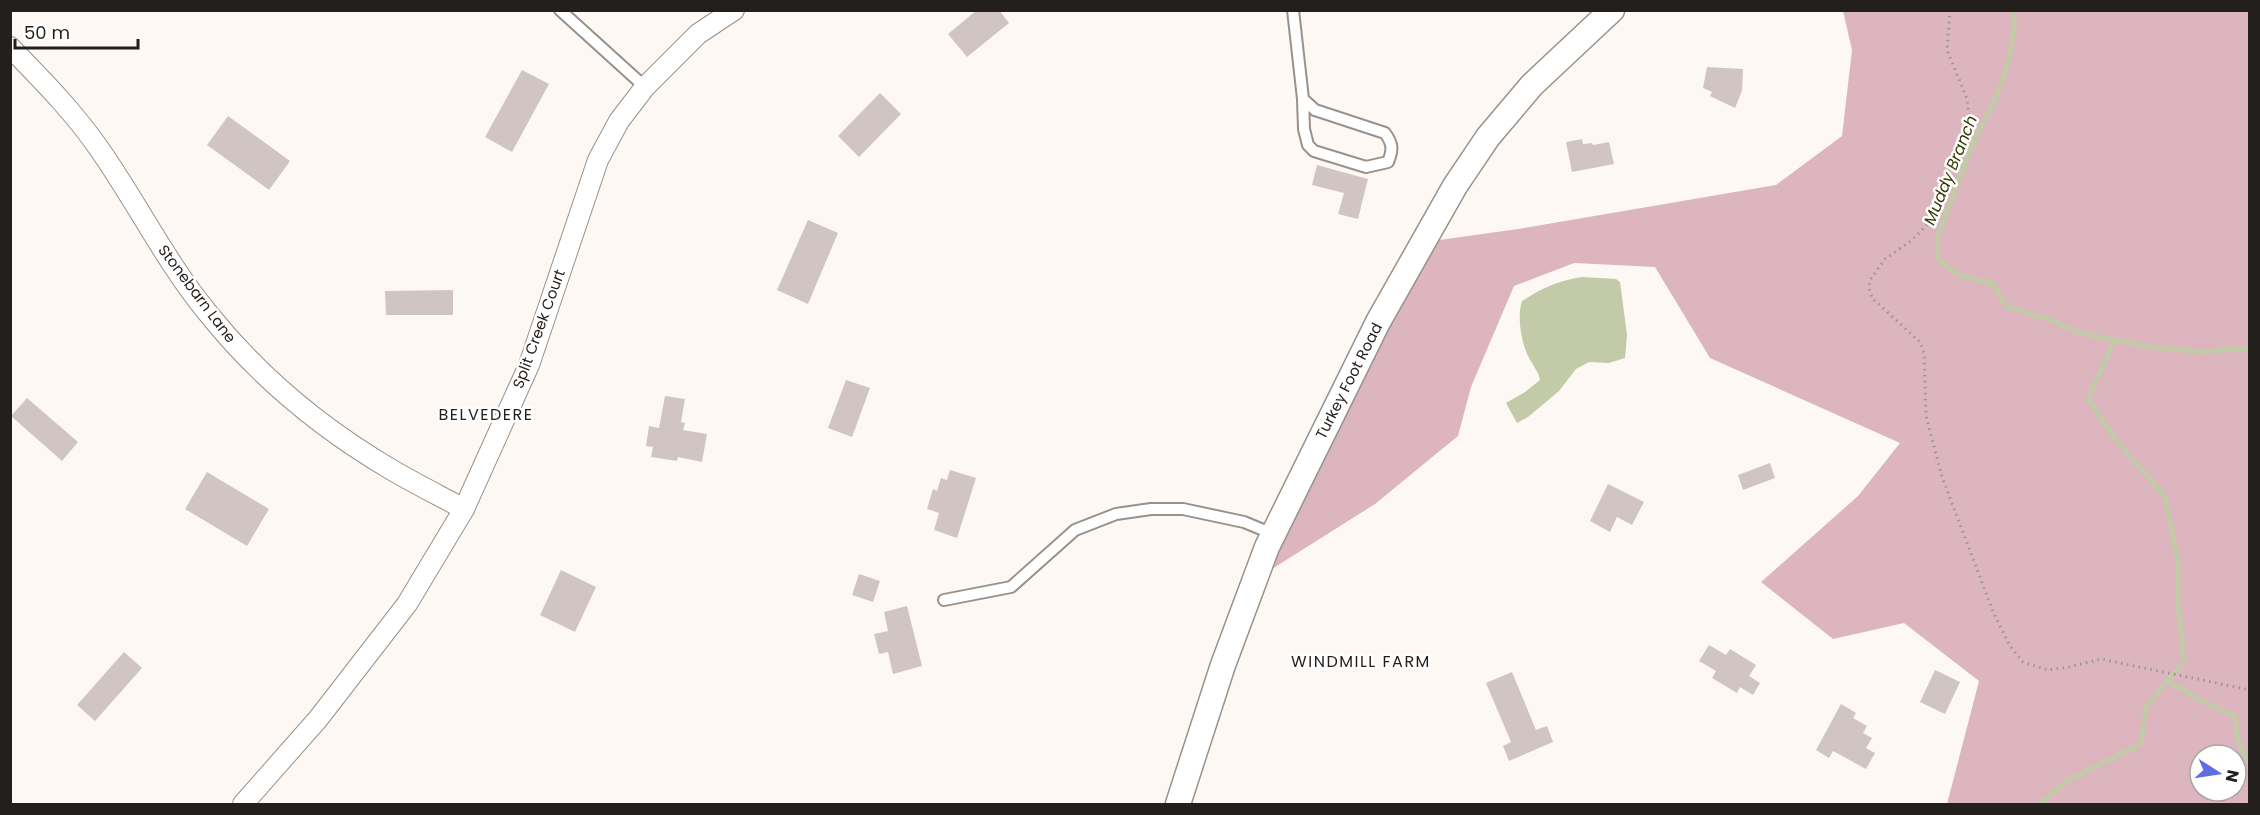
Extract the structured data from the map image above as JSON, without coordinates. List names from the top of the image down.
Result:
{
  "streets": {
    "street": ["Stonebarn Lane", "Split Creek Court", "Turkey Foot Road"]
  },
  "crossings": [
    ["Stonebarn Lane", "Split Creek Court"]
  ],
  "districts": ["BELVEDERE", "WINDMILL FARM"],
  "water": ["Muddy Branch"],
  "scale_bar": "50 m",
  "north": "right"
}
